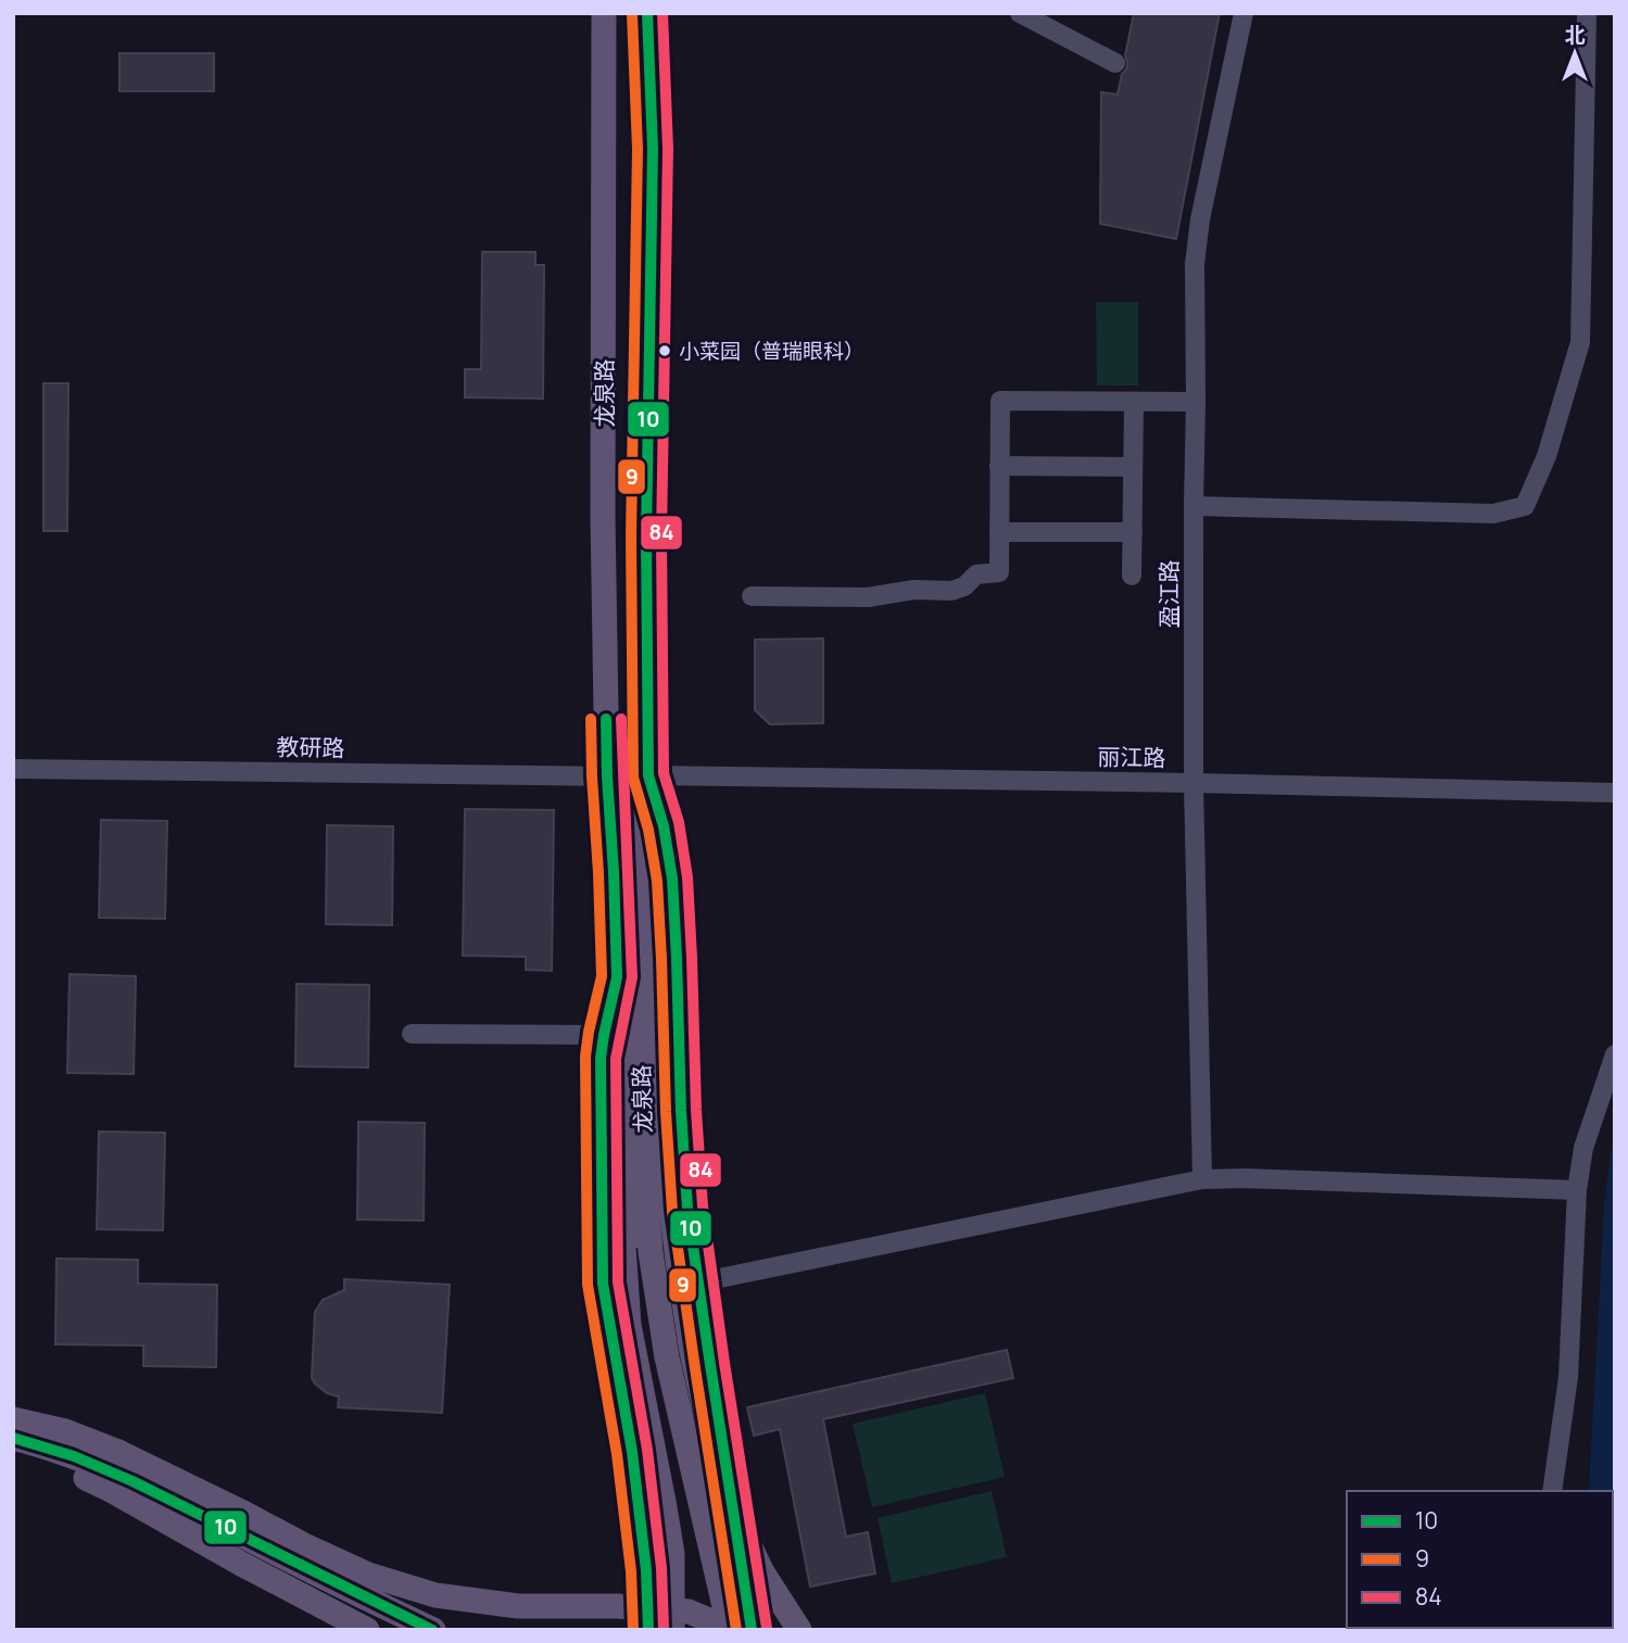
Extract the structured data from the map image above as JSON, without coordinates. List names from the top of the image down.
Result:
{
  "streets": {
    "main road": ["龙泉路"],
    "street": ["盈江路", "教研路", "丽江路"]
  },
  "crossings": [
    ["龙泉路", "教研路"],
    ["龙泉路", "丽江路"],
    ["盈江路", "丽江路"]
  ],
  "places": ["小菜园（普瑞眼科）"],
  "lines": ["transit line 10", "transit line 84", "transit line 9"],
  "legend": ["10", "9", "84"],
  "north": "top"
}
